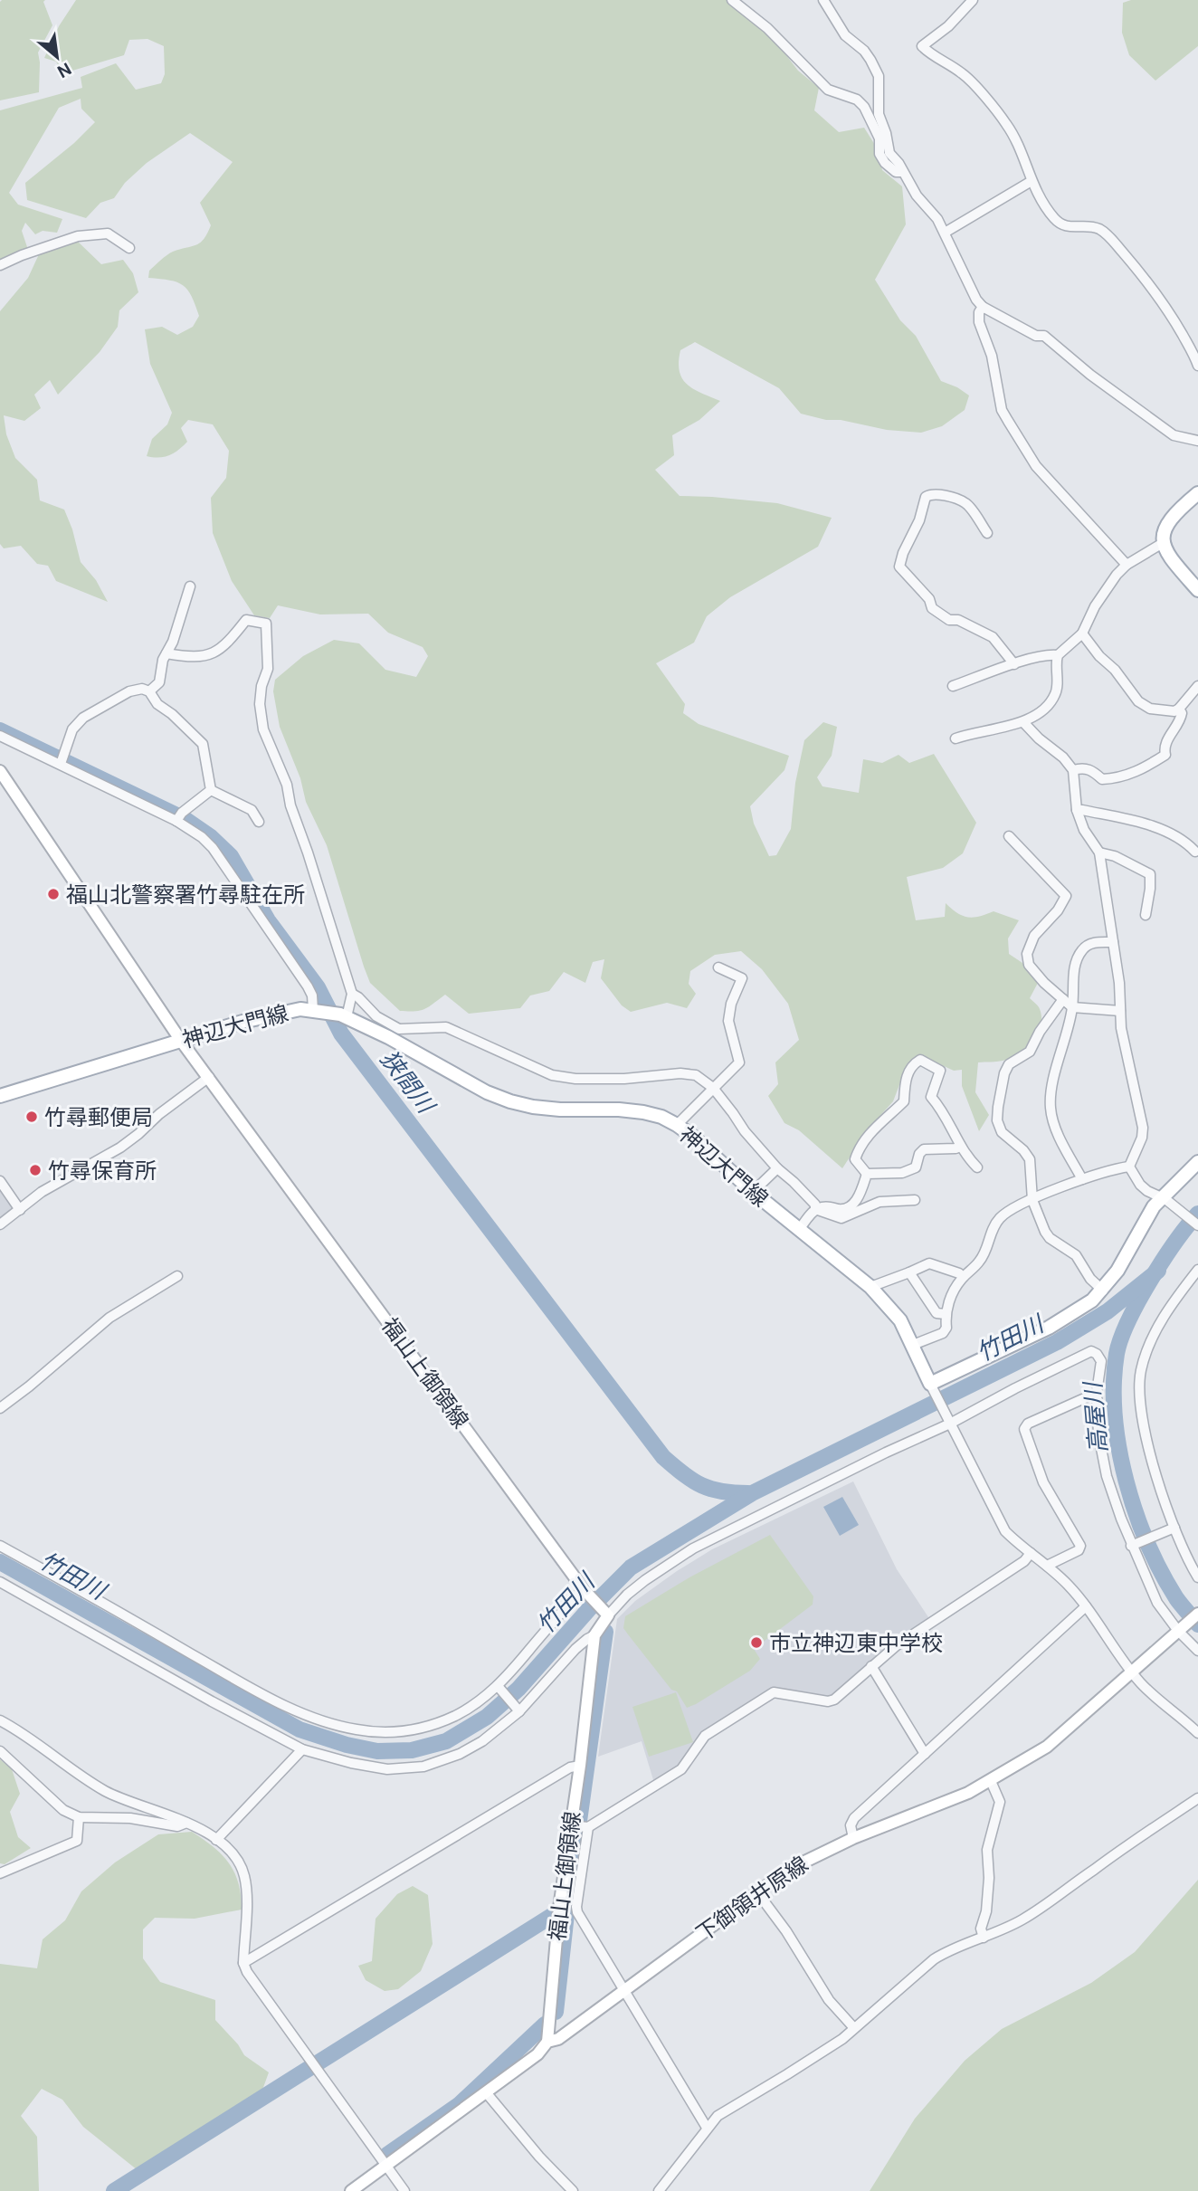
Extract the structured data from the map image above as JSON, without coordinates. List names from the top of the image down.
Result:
{
  "streets": {
    "main road": ["神辺大門線", "福山上御領線", "下御領井原線"]
  },
  "crossings": [
    ["神辺大門線", "福山上御領線"],
    ["福山上御領線", "下御領井原線"]
  ],
  "water": ["狭間川", "竹田川", "高屋川"],
  "places": [
    "福山北警察署竹尋駐在所",
    "竹尋郵便局",
    "竹尋保育所",
    "市立神辺東中学校"
  ],
  "north": "bottom right"
}
